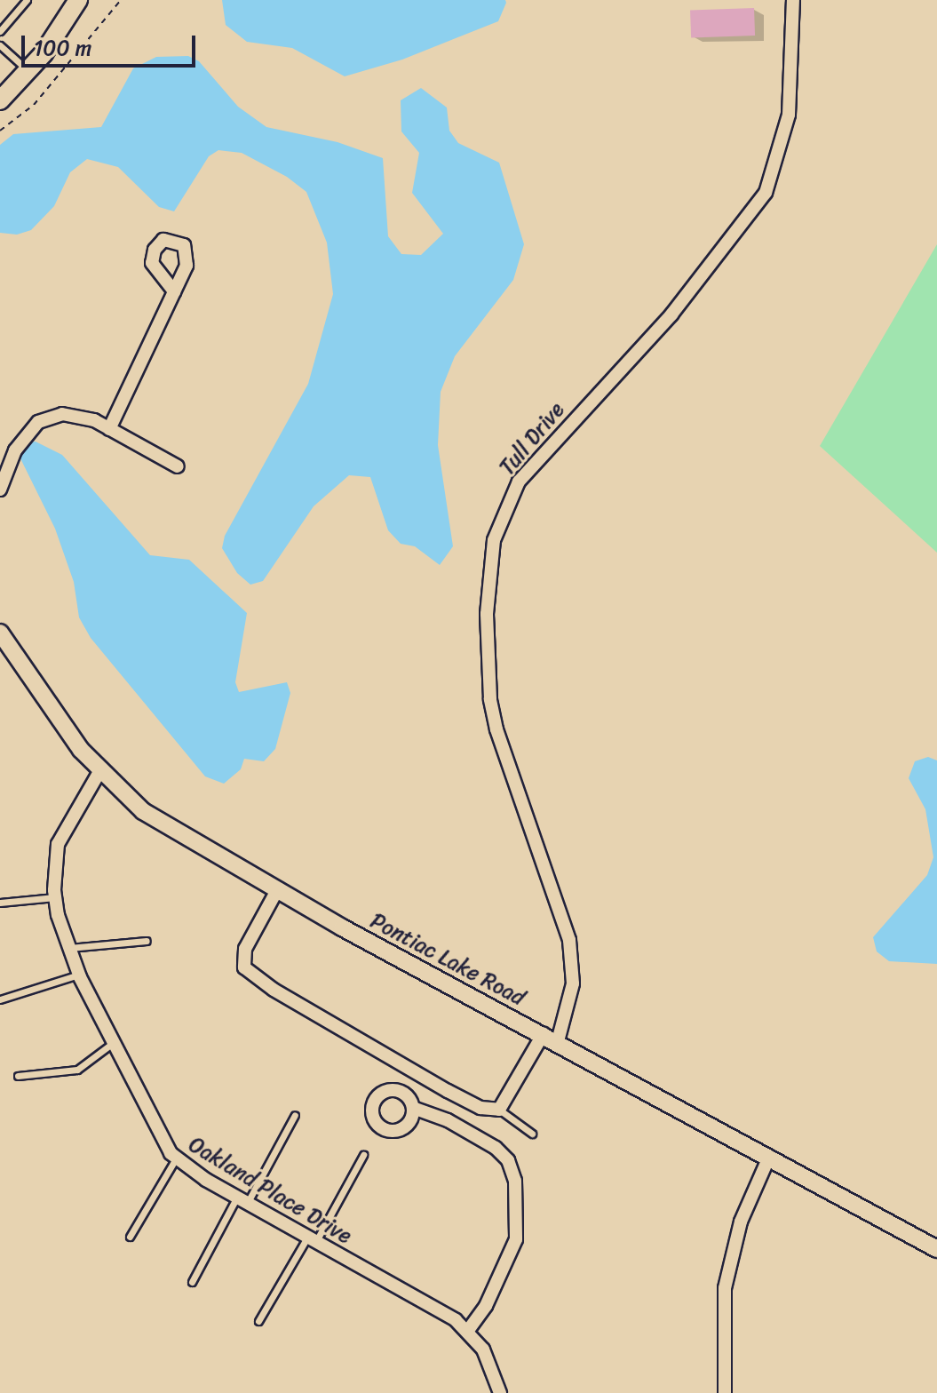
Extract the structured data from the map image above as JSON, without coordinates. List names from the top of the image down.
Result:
{
  "streets": {
    "street": ["Tull Drive", "Pontiac Lake Road", "Oakland Place Drive"]
  },
  "crossings": [
    ["Tull Drive", "Pontiac Lake Road"],
    ["Pontiac Lake Road", "Oakland Place Drive"]
  ],
  "scale_bar": "100 m"
}
